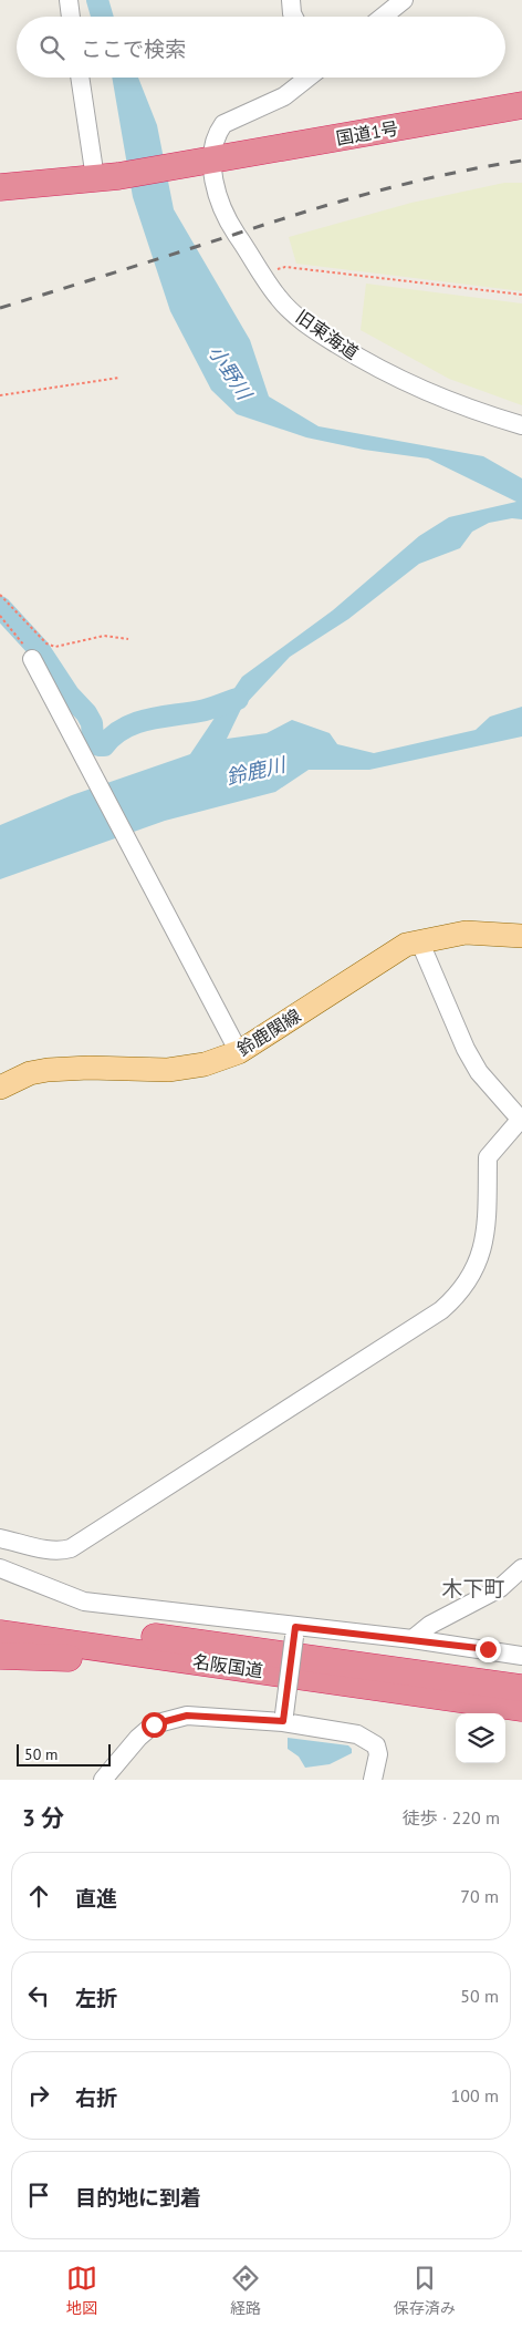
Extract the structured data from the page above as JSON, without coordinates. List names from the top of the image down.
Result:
{
  "streets": {
    "highway": ["国道1号", "名阪国道"],
    "main road": ["鈴鹿関線"],
    "street": ["旧東海道"]
  },
  "crossings": [
    ["国道1号", "旧東海道"]
  ],
  "districts": ["木下町"],
  "water": ["小野川", "鈴鹿川"],
  "scale_bar": "50 m",
  "page": {
    "search": "ここで検索",
    "scale": "50 m",
    "heading": ["3 分", "徒歩 · 220 m"],
    "list": [
      ["直進", "70 m"],
      ["左折", "50 m"],
      ["右折", "100 m"],
      "目的地に到着"
    ],
    "nav": ["地図", "経路", "保存済み"]
  }
}
